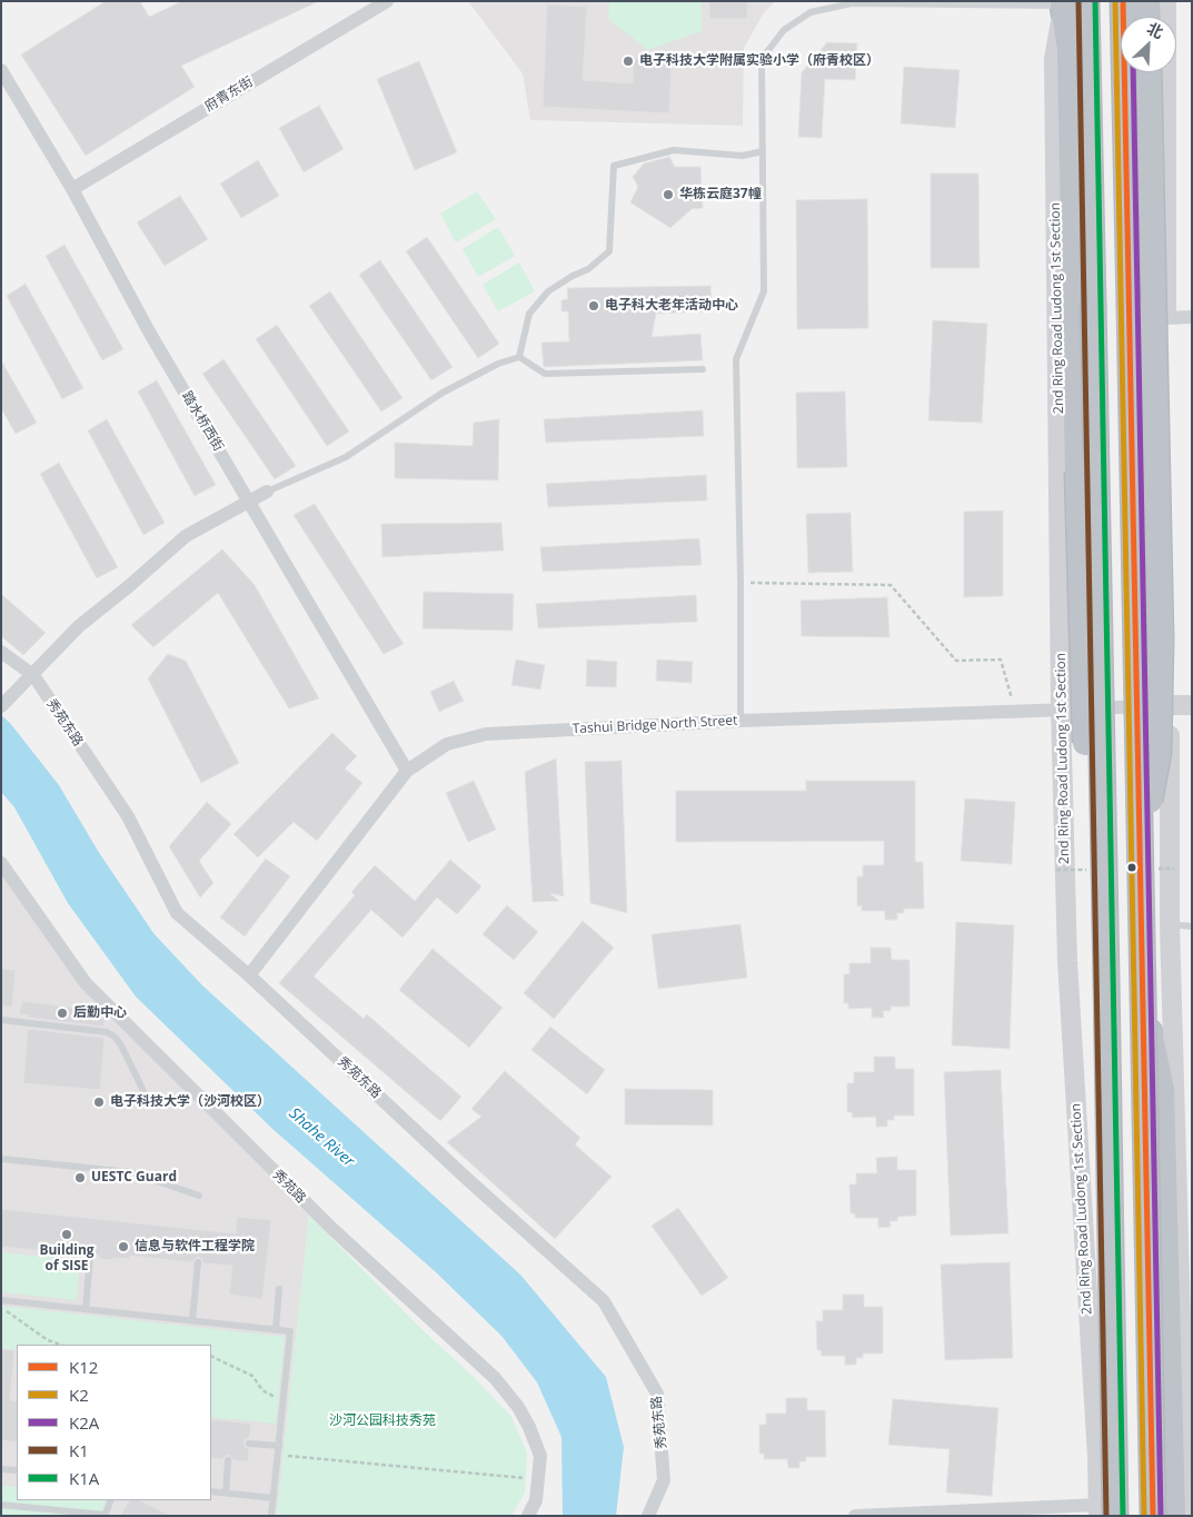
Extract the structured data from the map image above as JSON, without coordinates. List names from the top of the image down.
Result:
{
  "streets": {
    "main road": ["2nd Ring Road Ludong 1st Section"],
    "street": [
      "府青东街",
      "踏水桥西街",
      "秀苑东路",
      "Tashui Bridge North Street",
      "秀苑路"
    ]
  },
  "crossings": [
    ["府青东街", "踏水桥西街"],
    ["2nd Ring Road Ludong 1st Section", "Tashui Bridge North Street"],
    ["踏水桥西街", "Tashui Bridge North Street"],
    ["秀苑东路", "Tashui Bridge North Street"]
  ],
  "water": ["Shahe River"],
  "parks": ["沙河公园科技秀苑"],
  "places": [
    "电子科技大学附属实验小学（府青校区）",
    "华栋云庭37幢",
    "电子科大老年活动中心",
    "后勤中心",
    "电子科技大学（沙河校区）",
    "UESTC Guard",
    "Building of SISE",
    "信息与软件工程学院"
  ],
  "lines": [
    "transit line K12",
    "transit line K2",
    "transit line K1",
    "transit line K1A",
    "transit line K2A"
  ],
  "legend": [
    "K12",
    "K2",
    "K2A",
    "K1",
    "K1A"
  ],
  "north": "top right"
}
